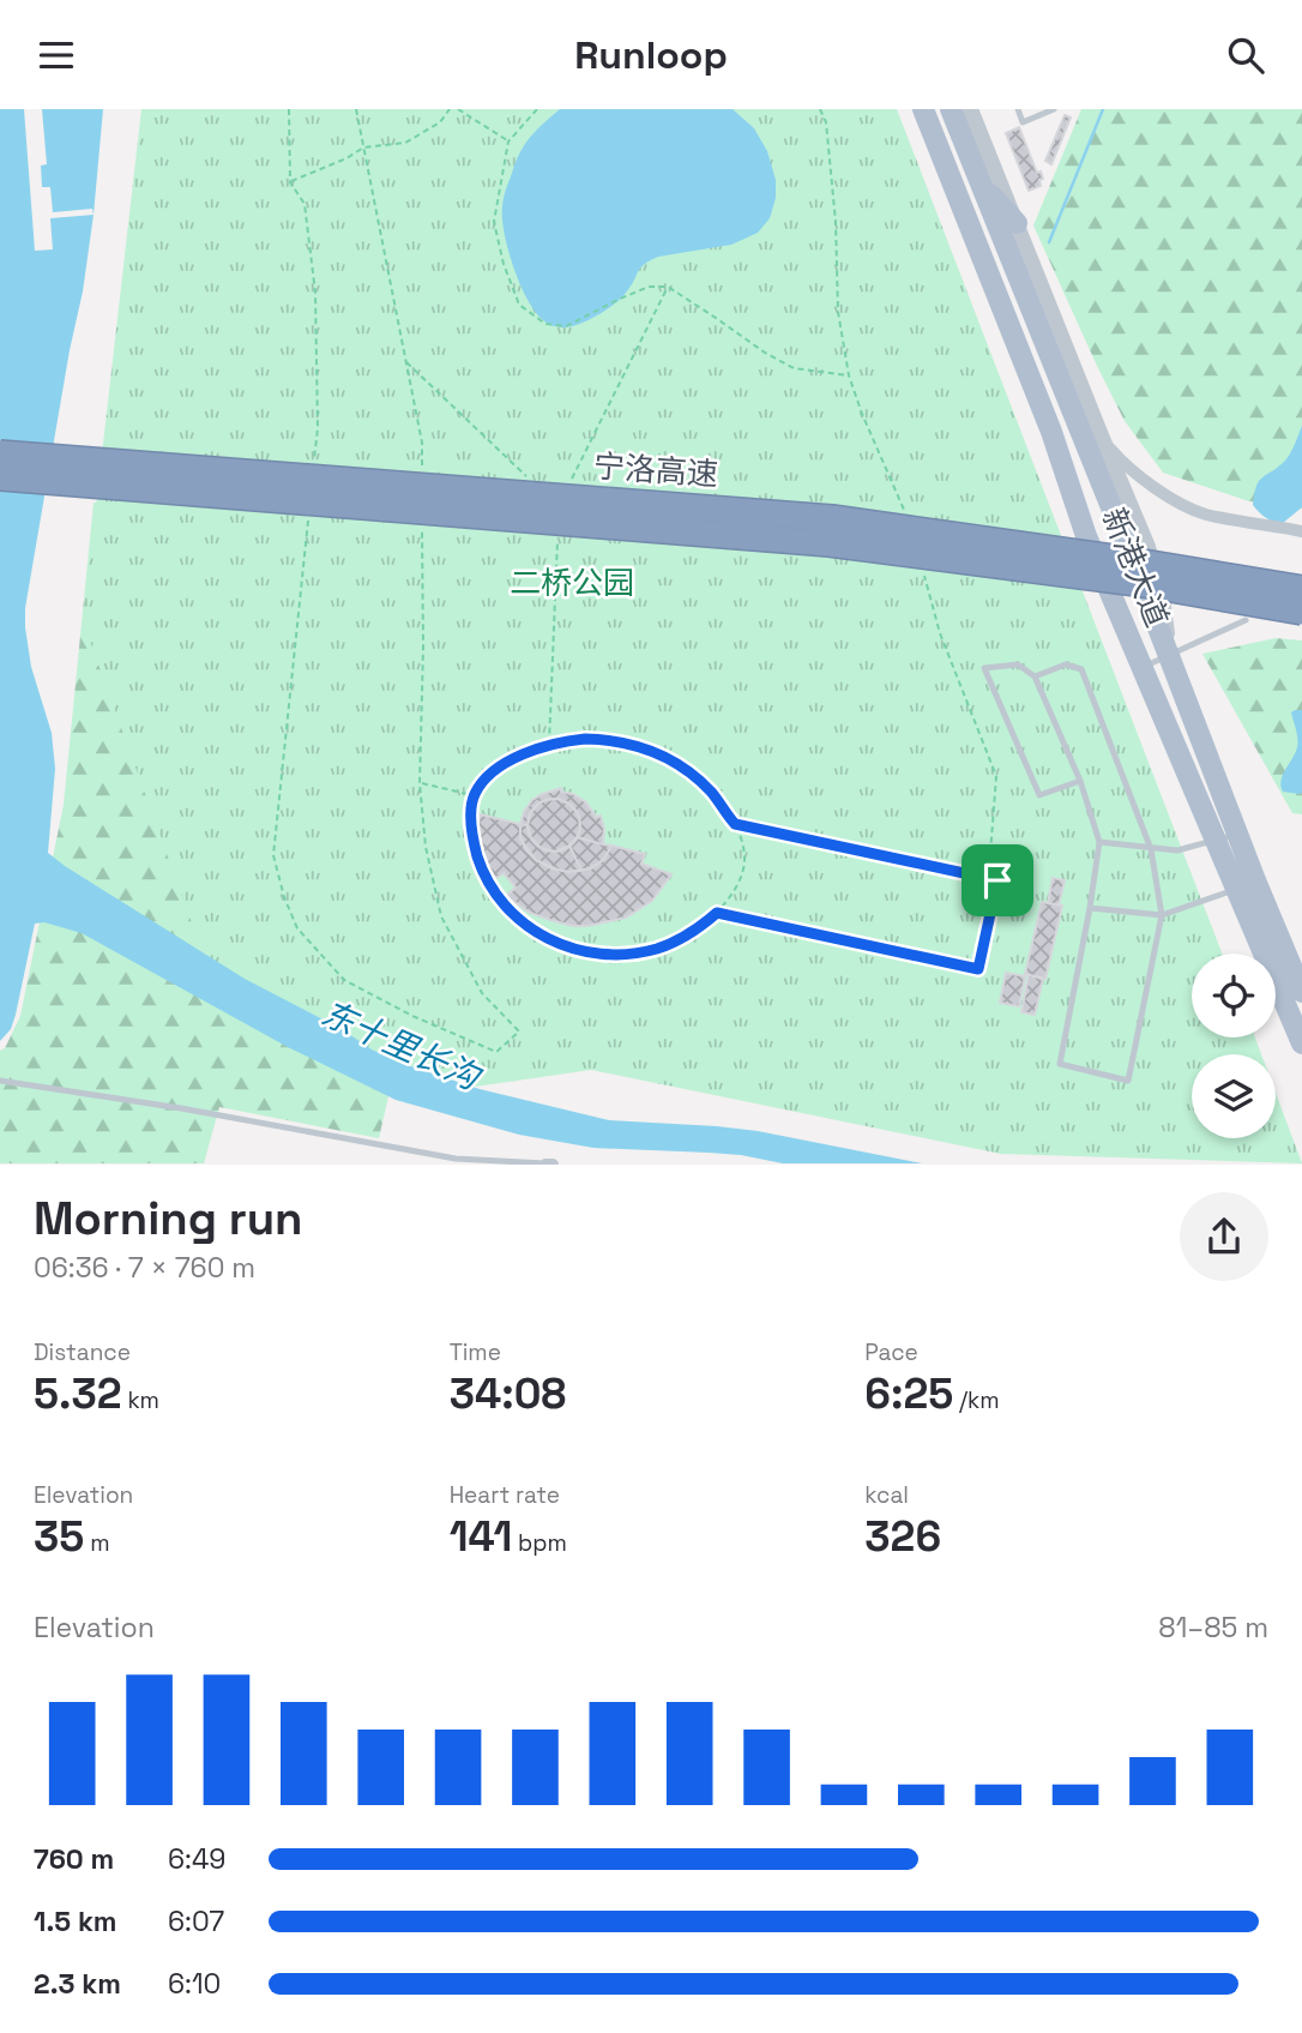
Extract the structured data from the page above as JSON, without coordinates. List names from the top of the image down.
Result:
{
  "streets": {
    "highway": ["宁洛高速"],
    "main road": ["新港大道"]
  },
  "water": ["东十里长沟"],
  "parks": ["二桥公园"],
  "page": {
    "header": "Runloop",
    "heading": ["Morning run", "06:36 · 7 × 760 m"],
    "stats": [
      ["Distance", "5.32 km"],
      ["Time", "34:08"],
      ["Pace", "6:25 /km"],
      ["Elevation", "35 m"],
      ["Heart rate", "141 bpm"],
      ["kcal", "326"]
    ],
    "chart": ["Elevation", "81–85 m"],
    "list": [
      {
        "name": "760 m",
        "note": "6:49"
      },
      {
        "name": "1.5 km",
        "note": "6:07"
      },
      {
        "name": "2.3 km",
        "note": "6:10"
      }
    ]
  }
}
